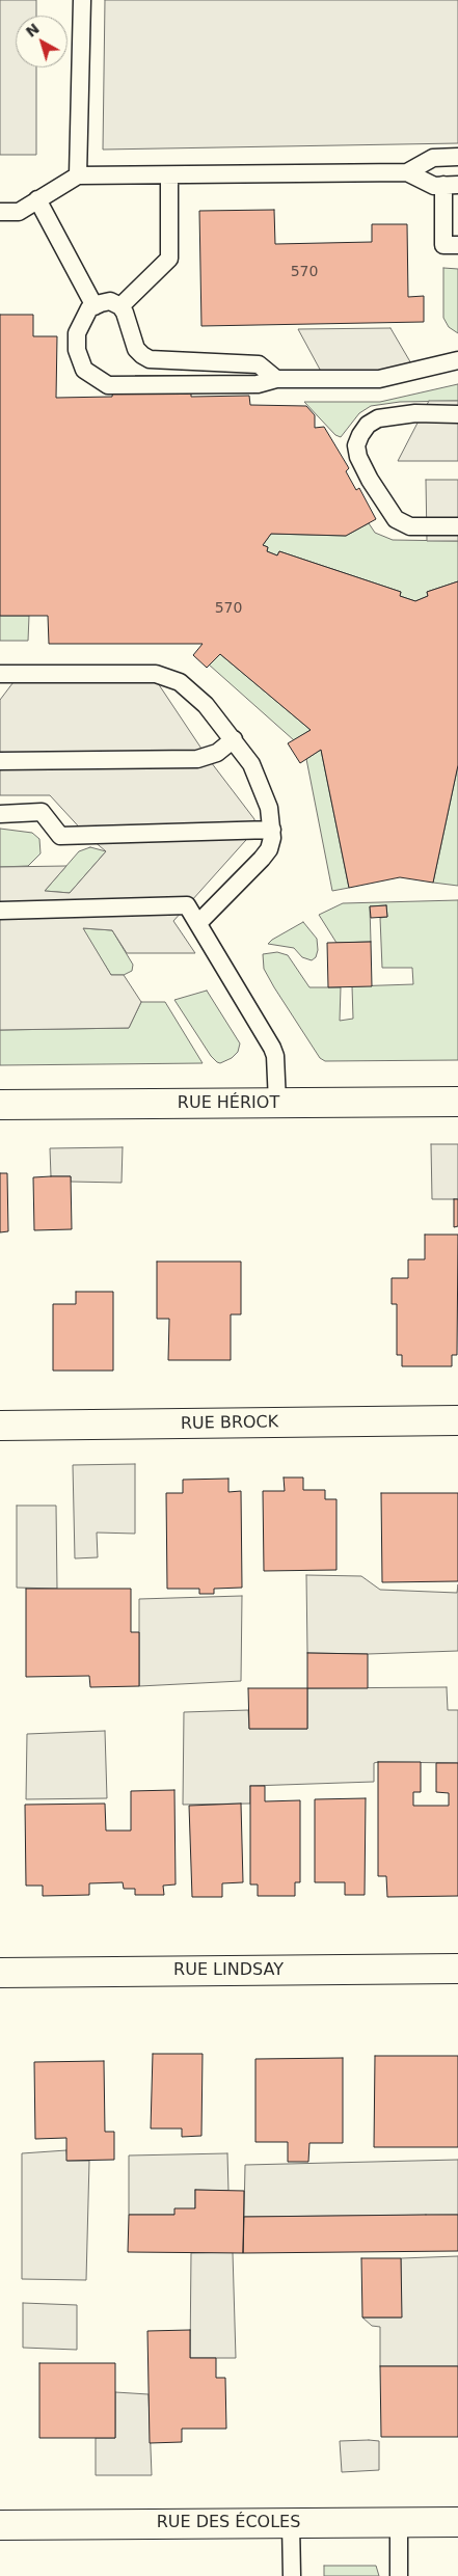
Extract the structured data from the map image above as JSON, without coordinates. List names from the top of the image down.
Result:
{
  "streets": {
    "street": [
      "RUE HÉRIOT",
      "RUE BROCK",
      "RUE LINDSAY",
      "RUE DES ÉCOLES"
    ]
  },
  "house_numbers": ["570", "570"],
  "north": "top left"
}
